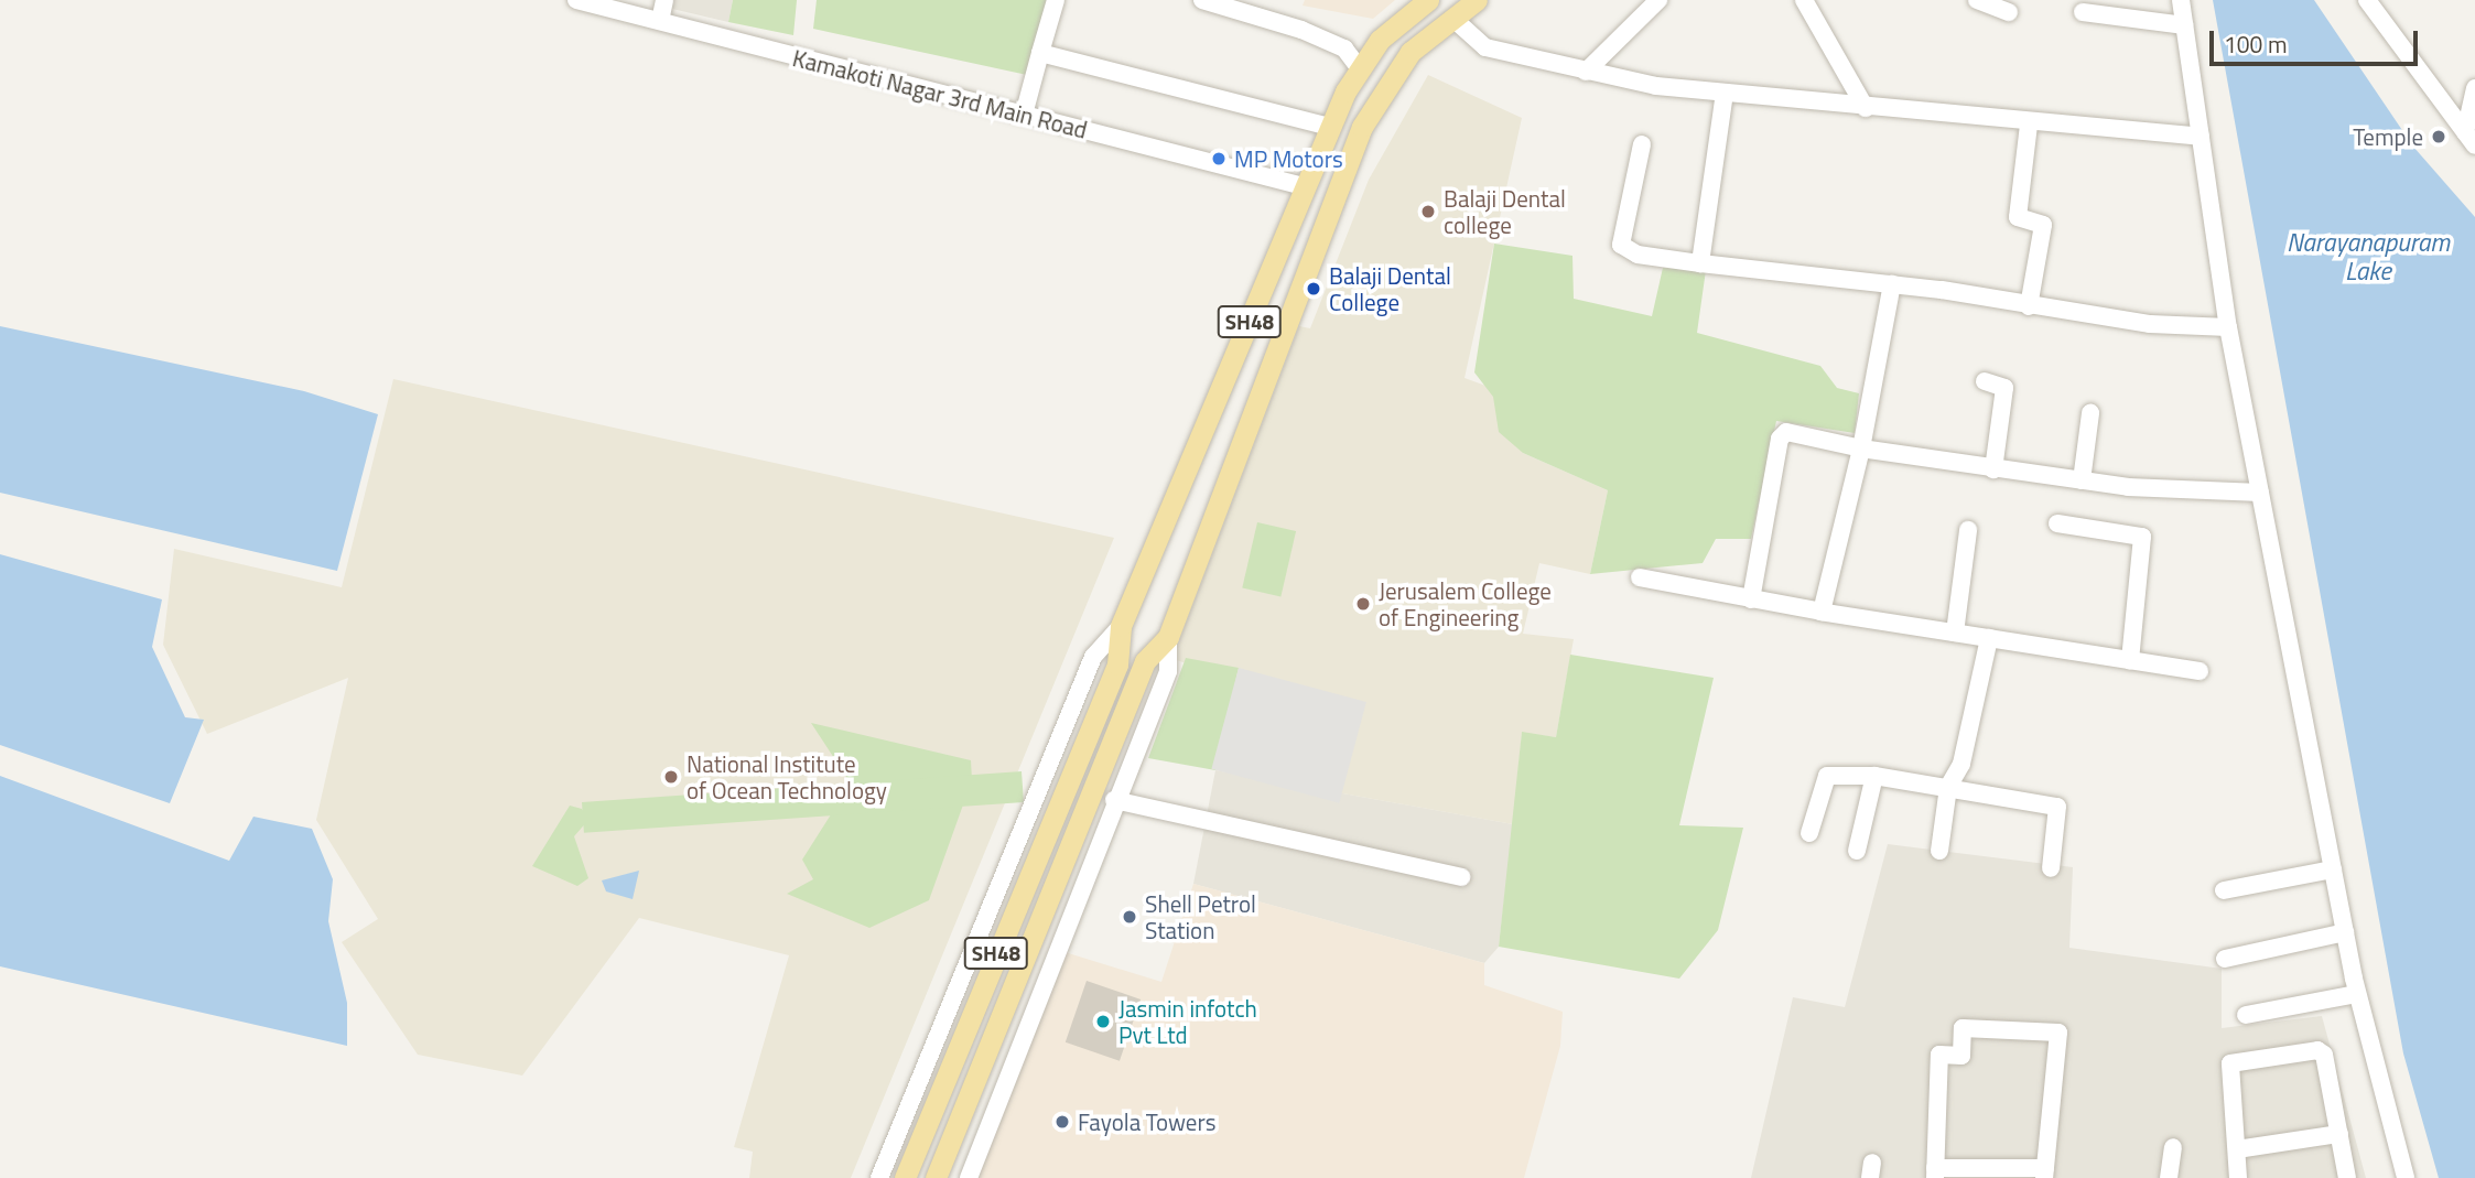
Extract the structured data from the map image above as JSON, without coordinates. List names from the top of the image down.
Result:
{
  "streets": {
    "main road": ["SH48"],
    "street": ["Kamakoti Nagar 3rd Main Road"]
  },
  "crossings": [
    ["Kamakoti Nagar 3rd Main Road", "SH48"]
  ],
  "water": ["Narayanapuram Lake"],
  "places": [
    "Temple",
    "MP Motors",
    "Balaji Dental college",
    "Balaji Dental College",
    "Jerusalem College of Engineering",
    "National Institute of Ocean Technology",
    "Shell Petrol Station",
    "Jasmin infotch Pvt Ltd",
    "Fayola Towers"
  ],
  "scale_bar": "100 m"
}
